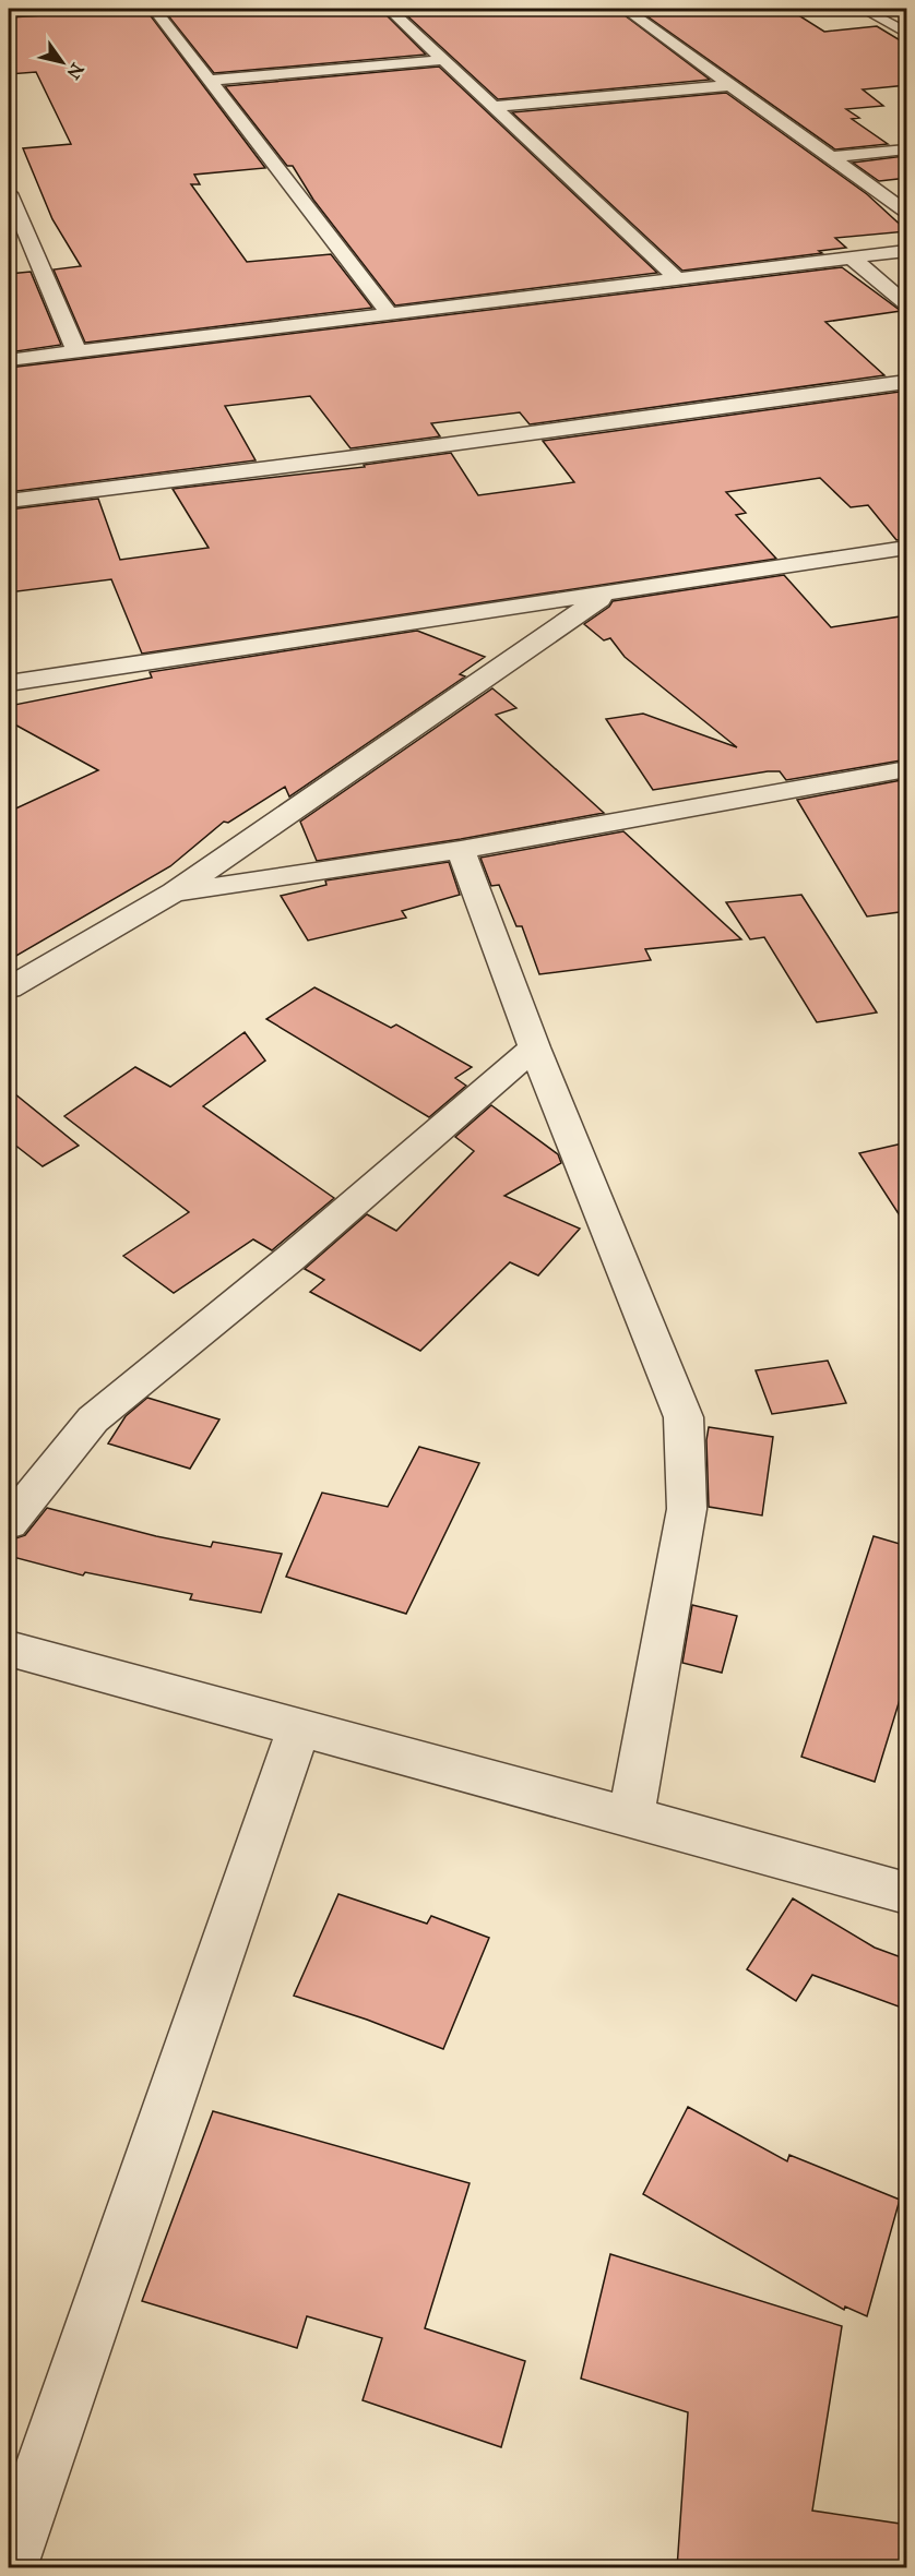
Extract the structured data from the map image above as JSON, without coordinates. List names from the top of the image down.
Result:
{
  "north": "bottom right"
}
